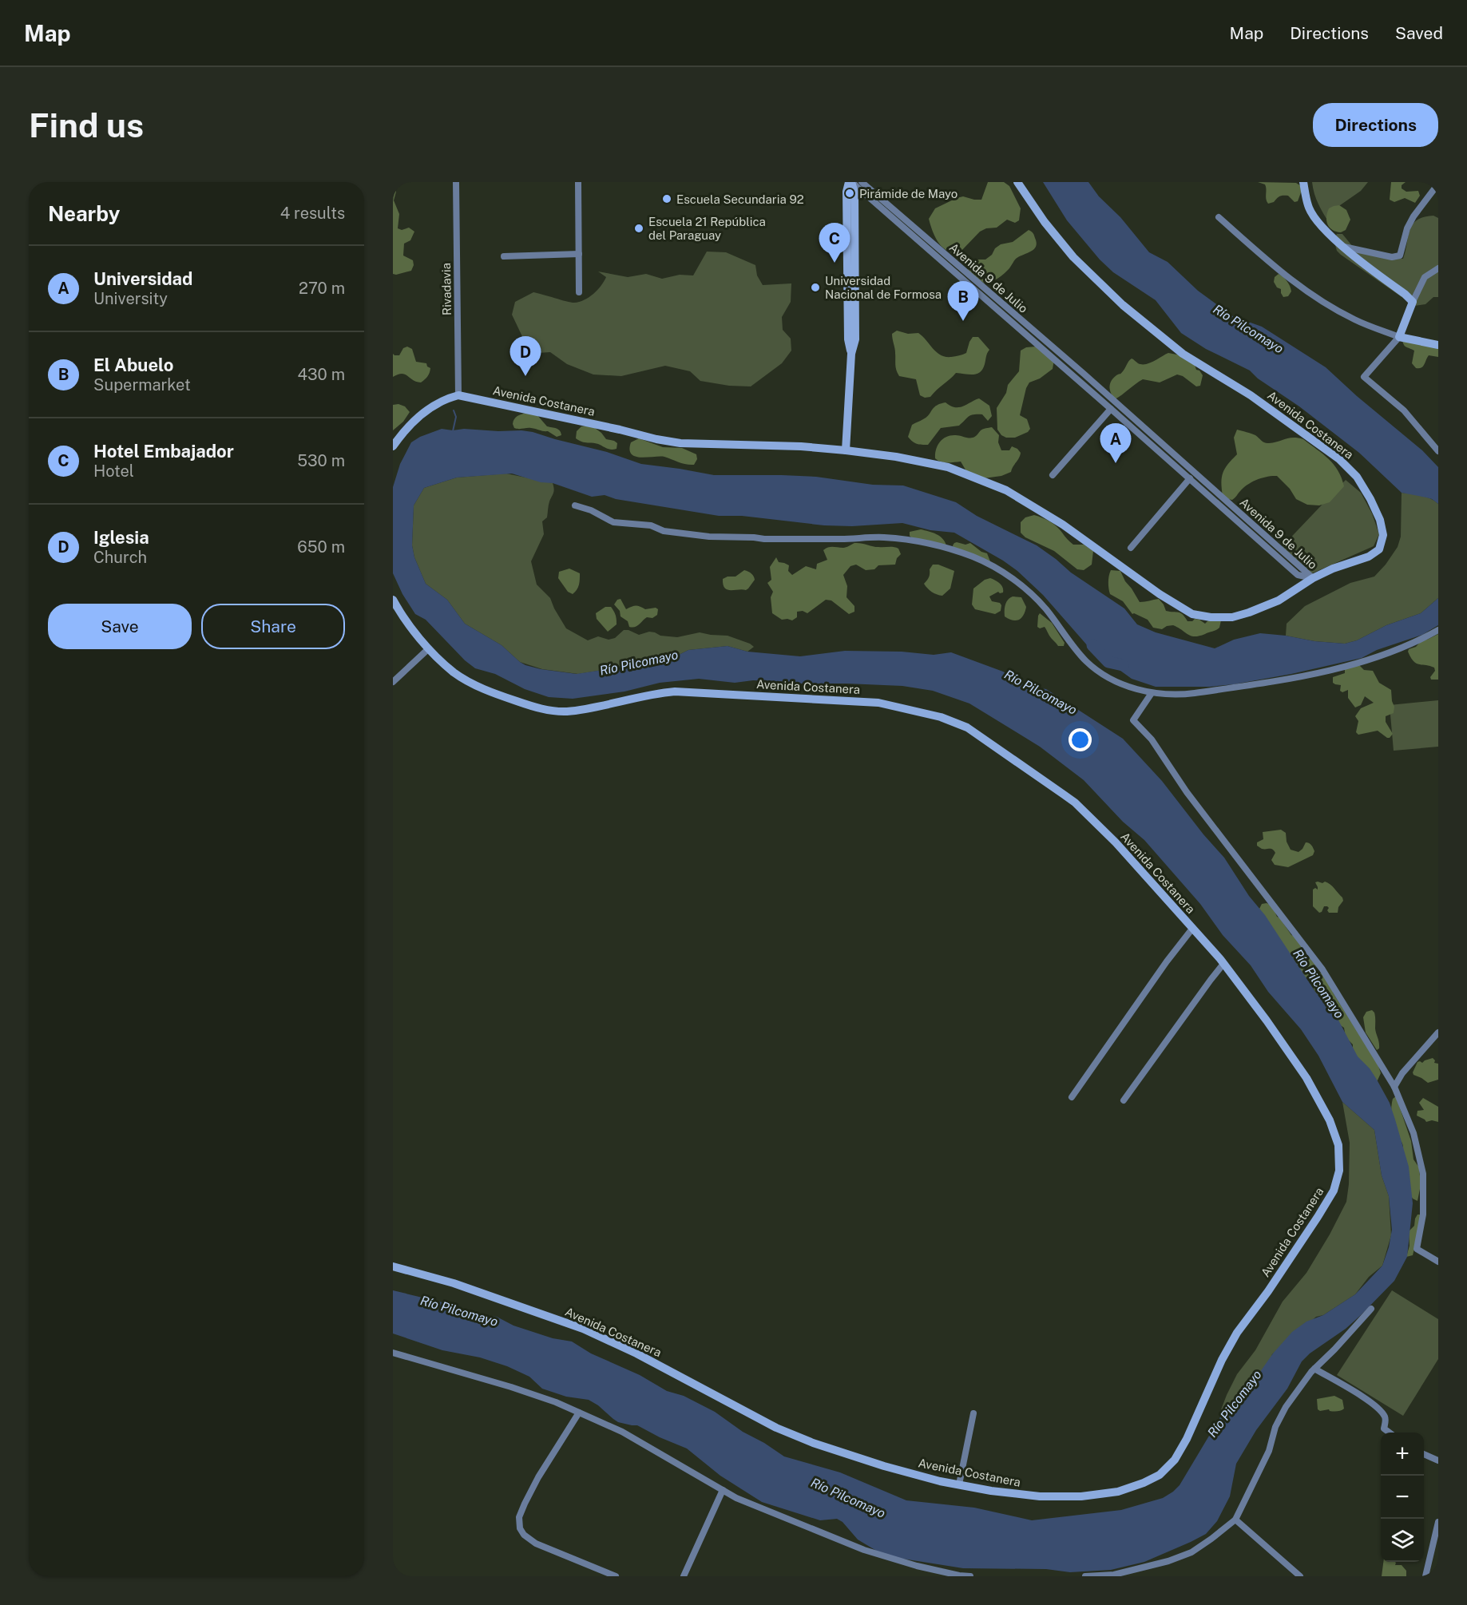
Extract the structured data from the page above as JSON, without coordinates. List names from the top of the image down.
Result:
{
  "streets": {
    "street": ["Avenida 9 de Julio", "Rivadavia", "Avenida Costanera"]
  },
  "crossings": [
    ["Avenida 9 de Julio", "Avenida Costanera"],
    ["Rivadavia", "Avenida Costanera"]
  ],
  "water": ["Río Pilcomayo"],
  "places": [
    "Pirámide de Mayo",
    "Escuela Secundaria 92",
    "Escuela 21 República del Paraguay",
    "Universidad Nacional de Formosa"
  ],
  "page": {
    "header": "Map",
    "nav": ["Map", "Directions", "Saved"],
    "buttons": [
      "Directions",
      ["Save", "Share"]
    ],
    "title": "Find us",
    "heading": ["Nearby", "4 results"],
    "pins": [
      "C",
      "B",
      "D",
      "A"
    ],
    "list": [
      {
        "mark": "A",
        "name": "Universidad",
        "note": "University",
        "value": "270 m"
      },
      {
        "mark": "B",
        "name": "El Abuelo",
        "note": "Supermarket",
        "value": "430 m"
      },
      {
        "mark": "C",
        "name": "Hotel Embajador",
        "note": "Hotel",
        "value": "530 m"
      },
      {
        "mark": "D",
        "name": "Iglesia",
        "note": "Church",
        "value": "650 m"
      }
    ],
    "map_buttons": ["+", "−"]
  }
}
